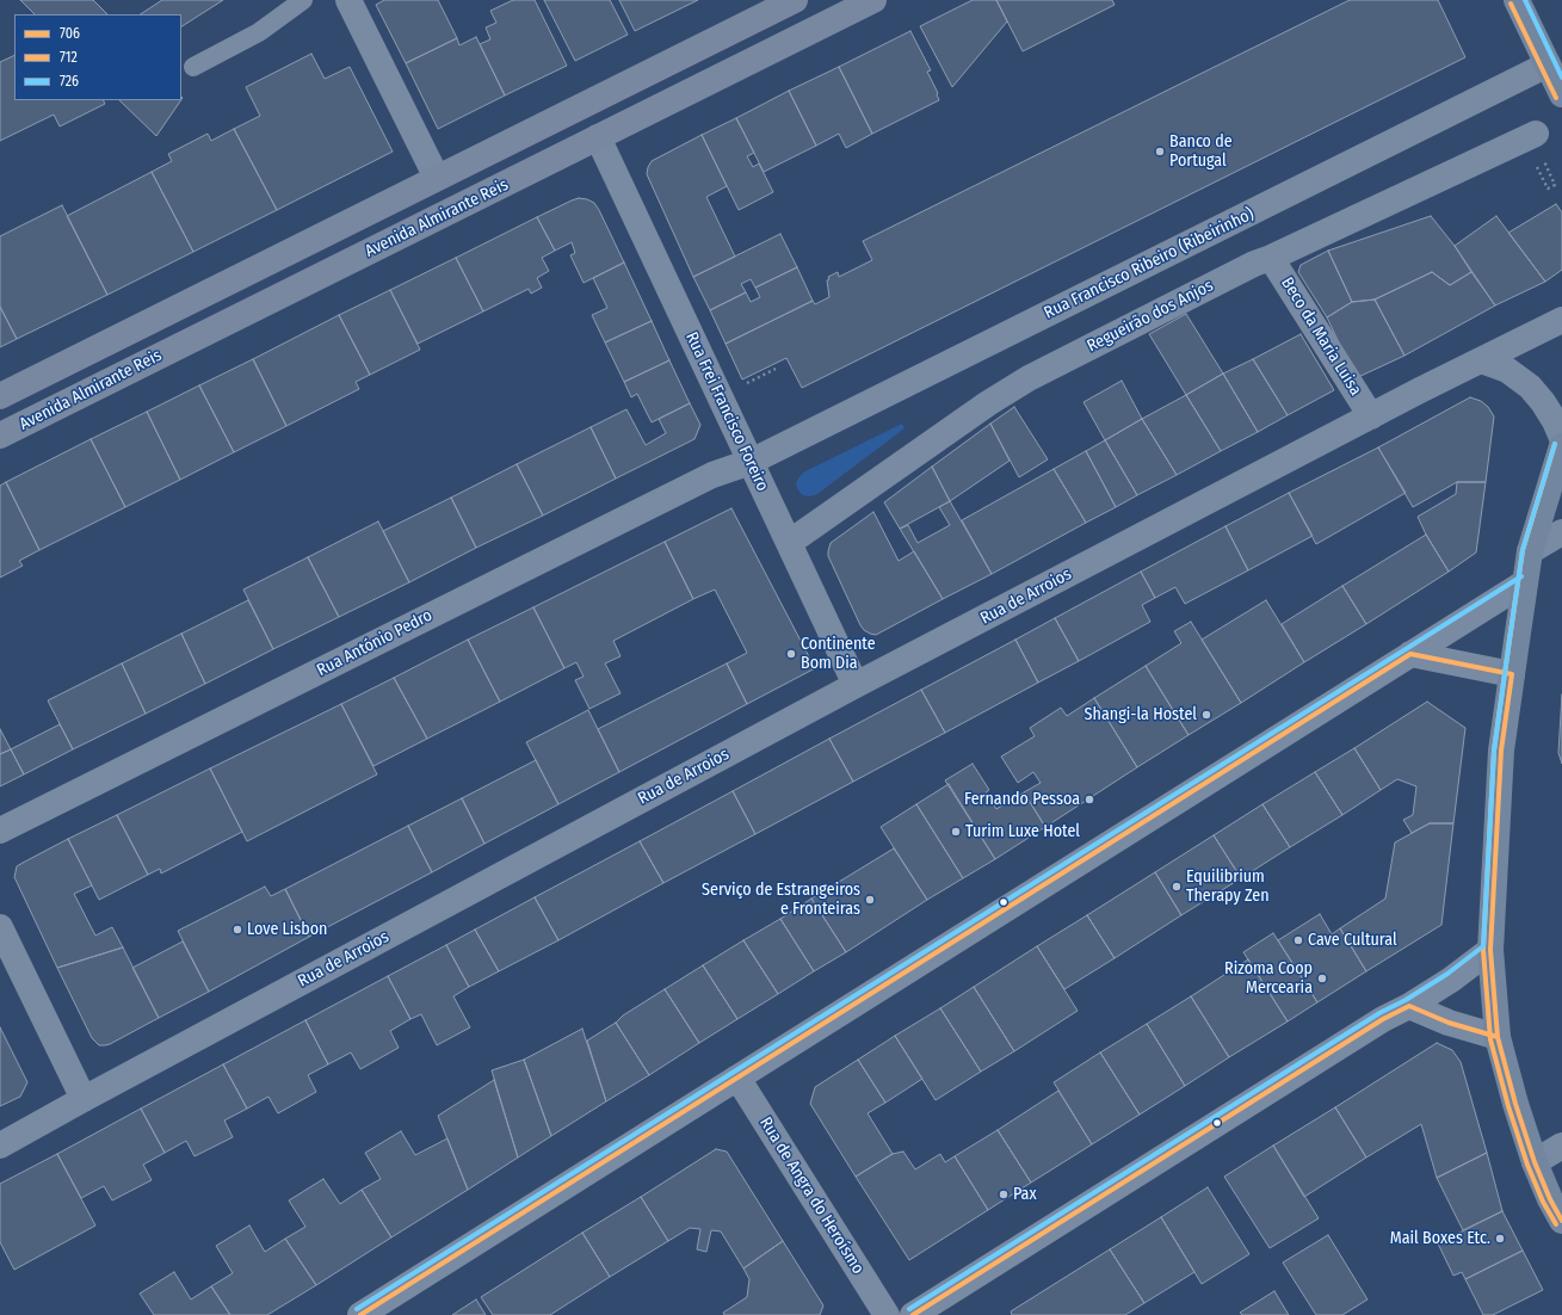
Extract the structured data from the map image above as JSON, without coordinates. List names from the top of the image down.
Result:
{
  "streets": {
    "main road": ["Avenida Almirante Reis"],
    "street": [
      "Rua Francisco Ribeiro (Ribeirinho)",
      "Regueirão dos Anjos",
      "Beco da Maria Luisa",
      "Rua Frei Francisco Foreiro",
      "Rua de Arroios",
      "Rua António Pedro",
      "Rua de Angra do Heroísmo"
    ]
  },
  "crossings": [
    ["Avenida Almirante Reis", "Rua Frei Francisco Foreiro"],
    ["Rua Francisco Ribeiro (Ribeirinho)", "Rua Frei Francisco Foreiro"],
    ["Rua Francisco Ribeiro (Ribeirinho)", "Rua António Pedro"],
    ["Regueirão dos Anjos", "Beco da Maria Luisa"],
    ["Regueirão dos Anjos", "Rua Frei Francisco Foreiro"],
    ["Beco da Maria Luisa", "Rua de Arroios"],
    ["Rua Frei Francisco Foreiro", "Rua de Arroios"],
    ["Rua Frei Francisco Foreiro", "Rua António Pedro"]
  ],
  "places": [
    "Banco de Portugal",
    "Continente Bom Dia",
    "Shangi-la Hostel",
    "Fernando Pessoa",
    "Turim Luxe Hotel",
    "Equilibrium Therapy Zen",
    "Serviço de Estrangeiros e Fronteiras",
    "Love Lisbon",
    "Cave Cultural",
    "Rizoma Coop Mercearia",
    "Pax",
    "Mail Boxes Etc."
  ],
  "lines": ["transit line 726", "transit line 712", "transit line 706"],
  "legend": ["706", "712", "726"]
}
